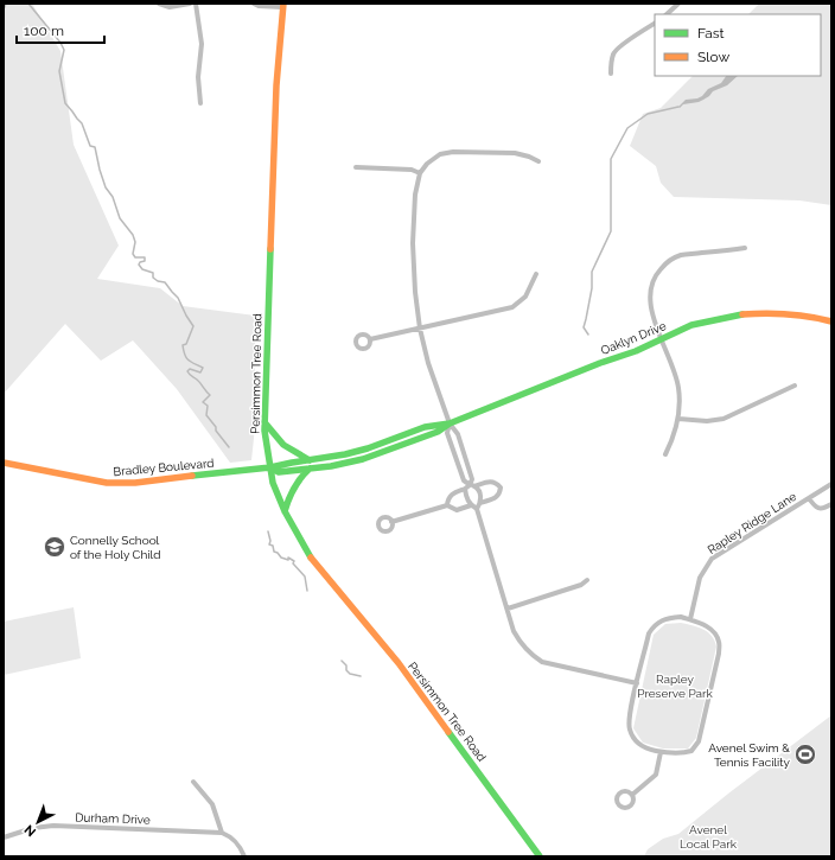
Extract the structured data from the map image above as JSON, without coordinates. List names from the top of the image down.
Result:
{
  "streets": {
    "main road": ["Oaklyn Drive", "Persimmon Tree Road", "Bradley Boulevard"],
    "street": ["Rapley Ridge Lane", "Durham Drive"]
  },
  "crossings": [
    ["Oaklyn Drive", "Persimmon Tree Road"],
    ["Oaklyn Drive", "Bradley Boulevard"],
    ["Persimmon Tree Road", "Bradley Boulevard"]
  ],
  "parks": ["Rapley Preserve Park", "Avenel Local Park"],
  "places": {
    "school or university": ["Connelly School of the Holy Child"],
    "sports": ["Avenel Swim & Tennis Facility"]
  },
  "legend": ["Fast", "Slow"],
  "scale_bar": "100 m",
  "north": "bottom left"
}
